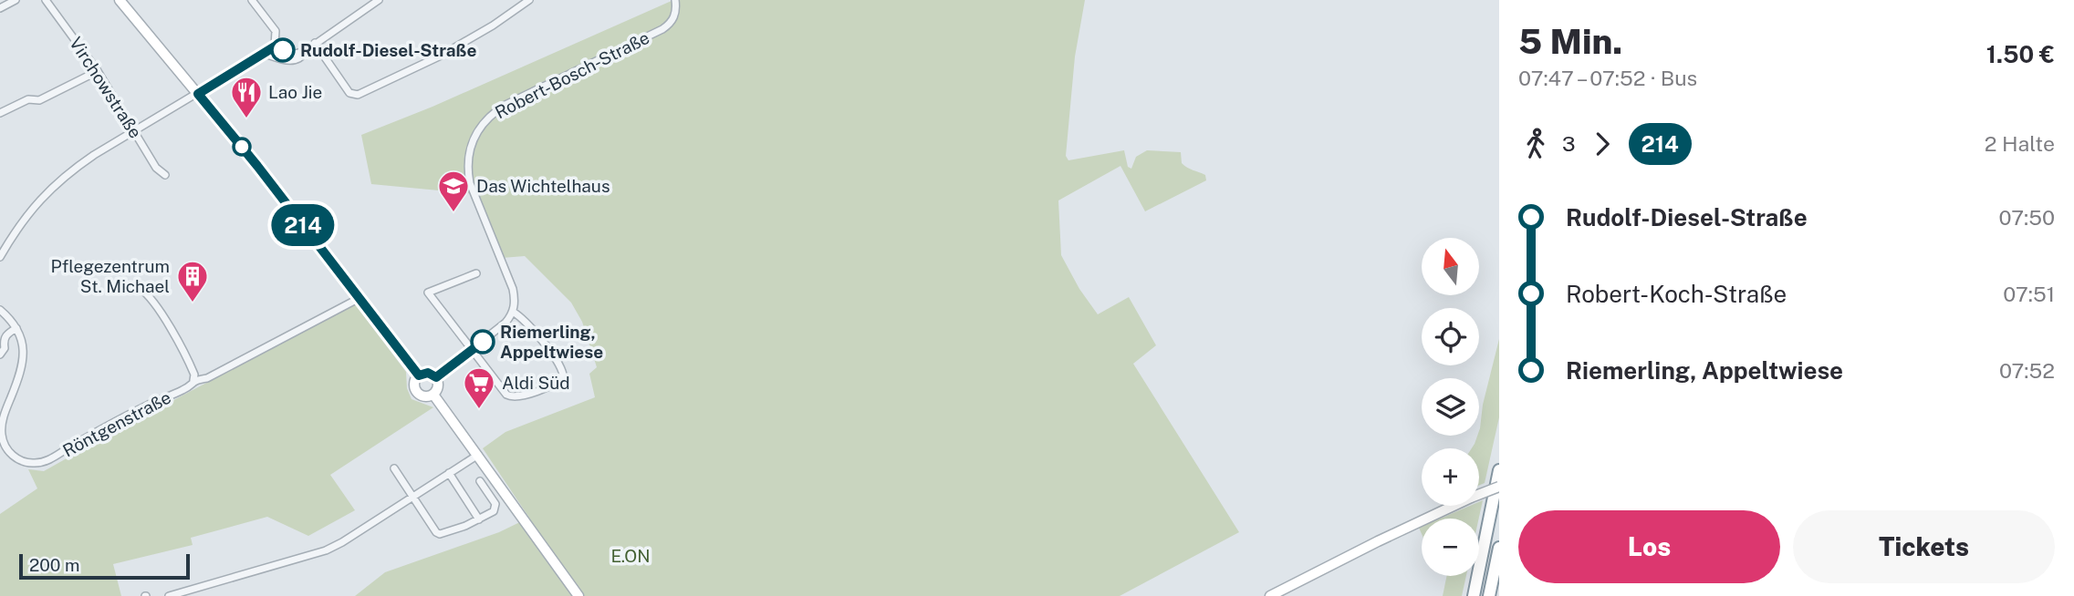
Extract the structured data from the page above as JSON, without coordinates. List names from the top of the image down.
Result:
{
  "streets": {
    "street": ["Robert-Bosch-Straße", "Virchowstraße", "Röntgenstraße"]
  },
  "parks": ["E.ON"],
  "places": {
    "other": ["Rudolf-Diesel-Straße", "Riemerling, Appeltwiese"],
    "restaurant": ["Lao Jie"],
    "school or university": ["Das Wichtelhaus"],
    "building": ["Pflegezentrum St. Michael"],
    "supermarket": ["Aldi Süd"]
  },
  "lines": ["bus line 214"],
  "scale_bar": "200 m",
  "north": "top",
  "page": {
    "on_map": "214",
    "heading": ["5 Min.", "07:47 – 07:52 · Bus", "1.50 €"],
    "legs": ["3", "214", "2 Halte"],
    "list": [
      {
        "name": "Rudolf-Diesel-Straße",
        "value": "07:50"
      },
      {
        "name": "Robert-Koch-Straße",
        "value": "07:51"
      },
      {
        "name": "Riemerling, Appeltwiese",
        "value": "07:52"
      }
    ],
    "map_buttons": ["+", "−"],
    "buttons": ["Los", "Tickets"],
    "scale": "200 m"
  }
}
